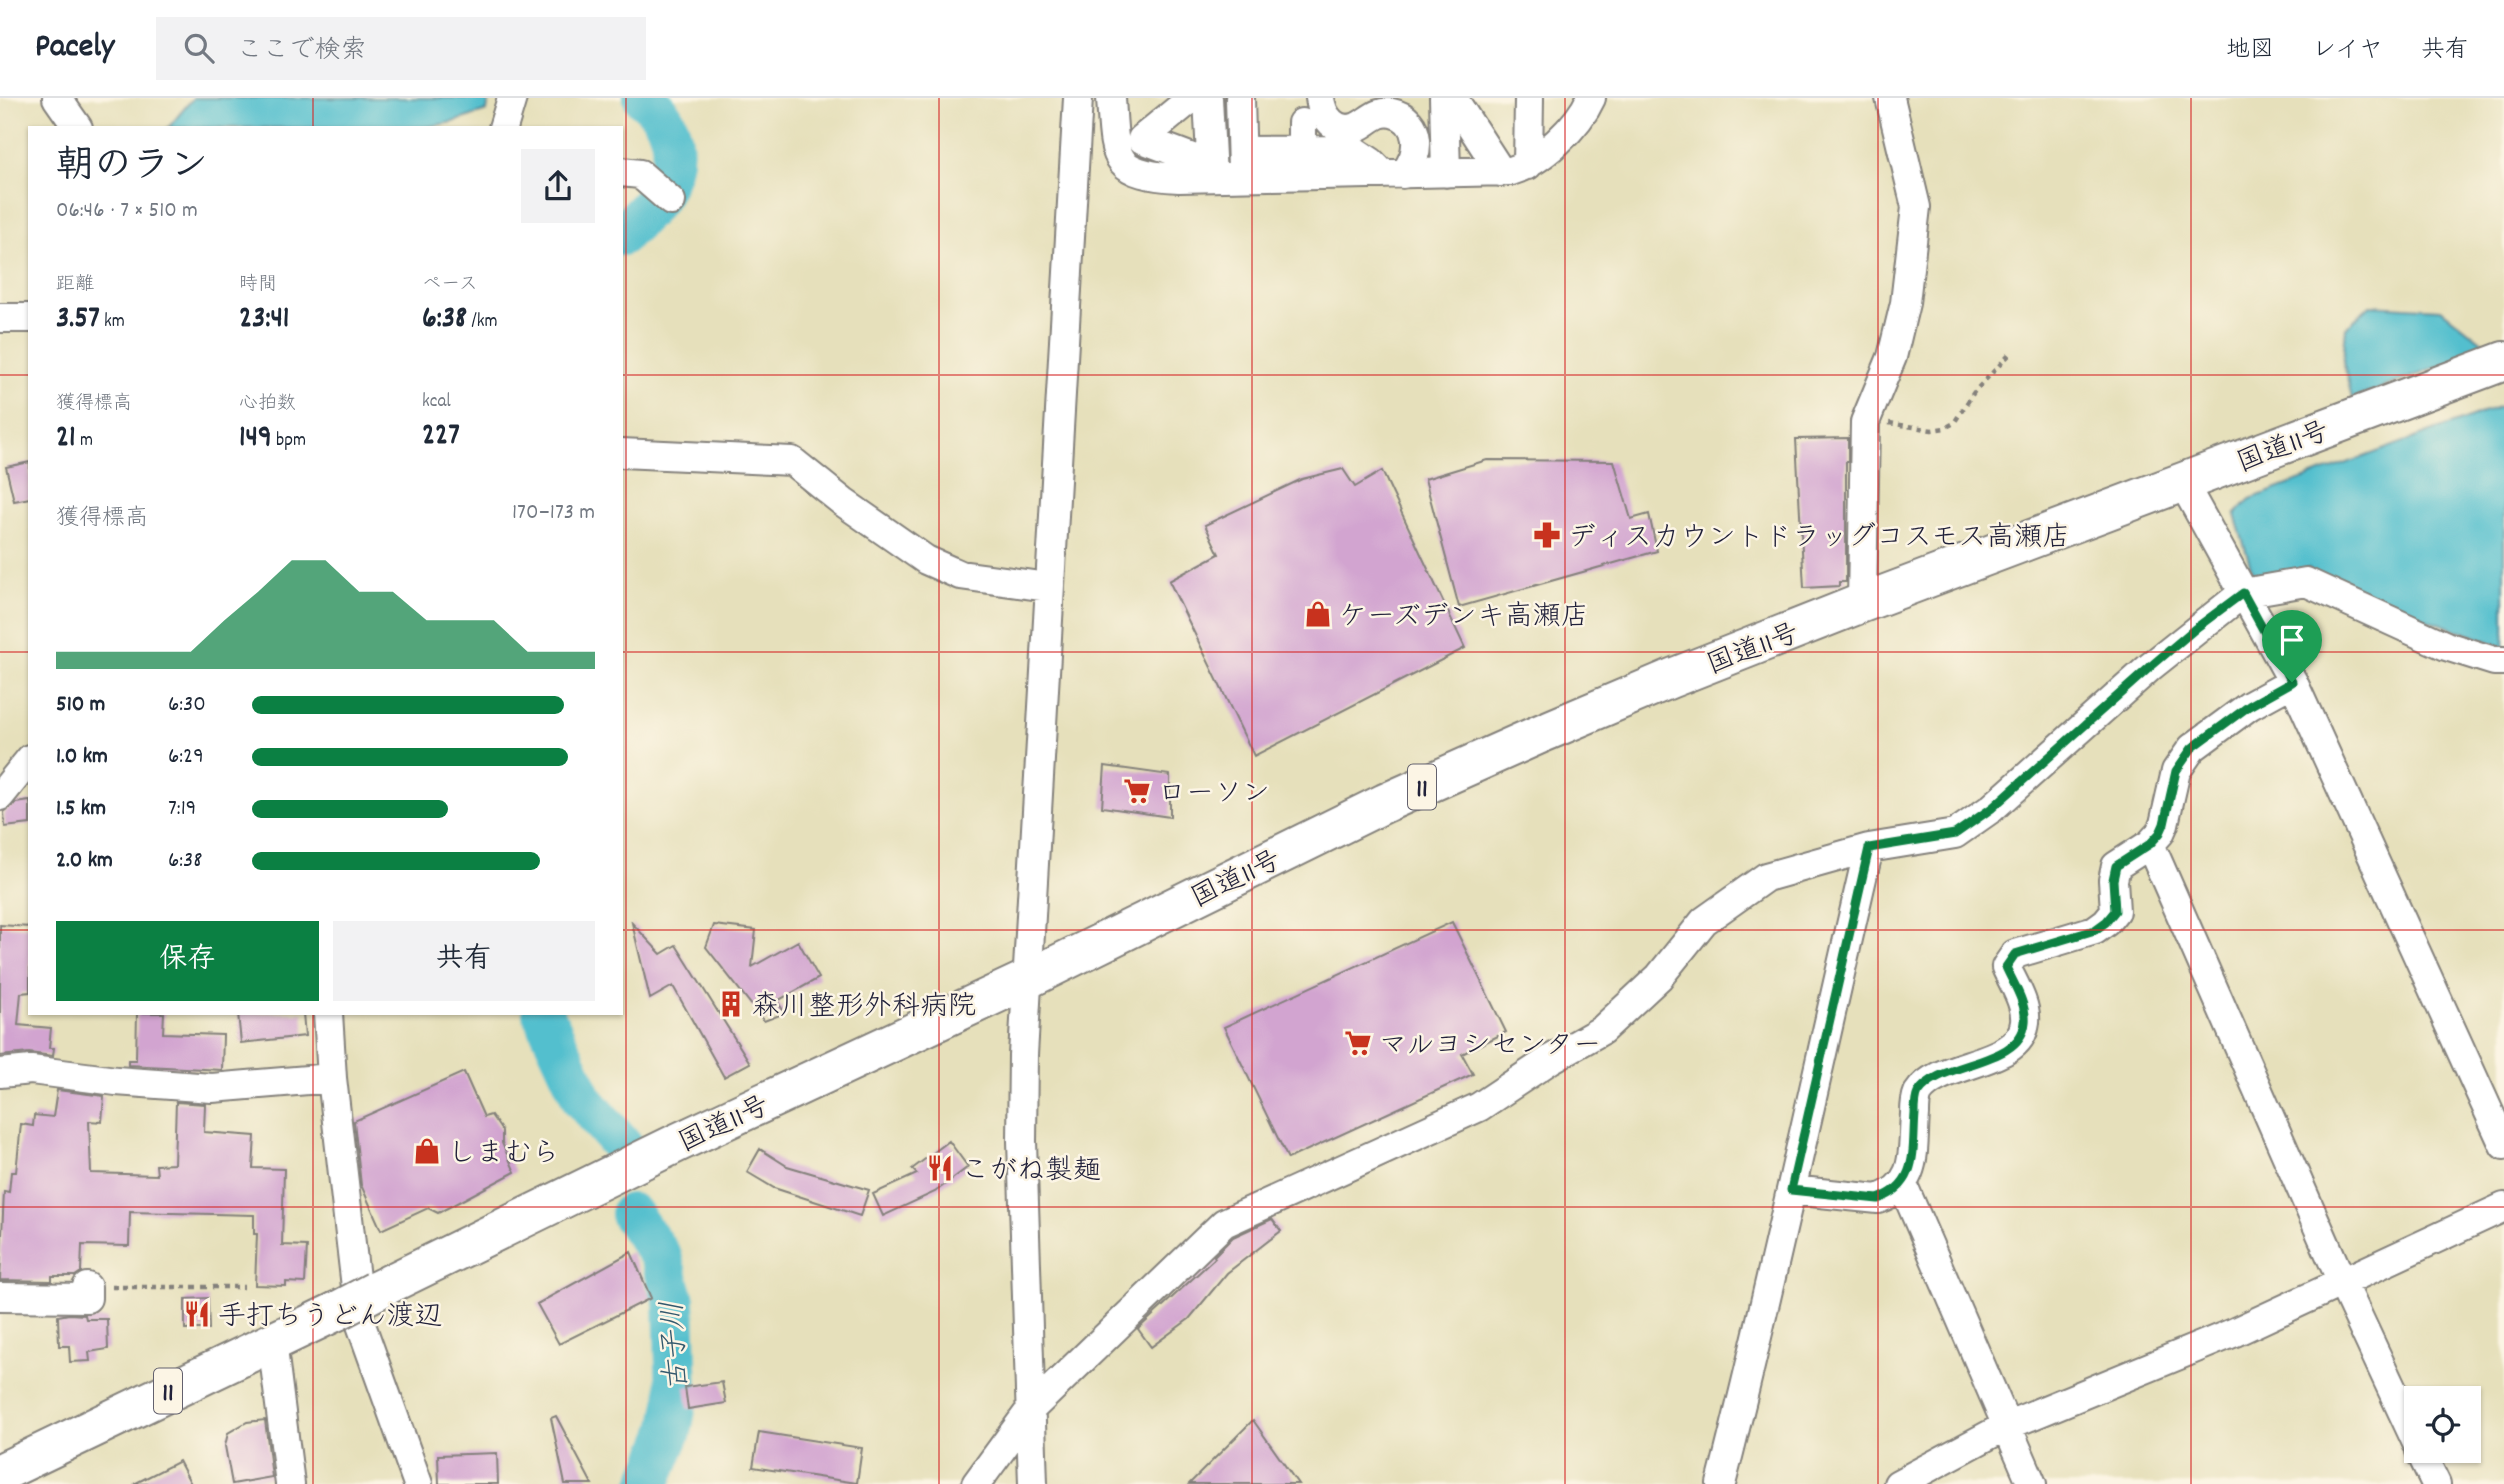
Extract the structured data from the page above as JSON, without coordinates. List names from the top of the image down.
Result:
{
  "streets": {
    "highway": ["国道11号", "11"]
  },
  "water": ["古子川"],
  "places": {
    "pharmacy": ["ディスカウントドラッグコスモス高瀬店"],
    "shop": ["ケーズデンキ高瀬店", "しまむら"],
    "supermarket": ["ローソン", "マルヨシセンター"],
    "building": ["森川整形外科病院"],
    "restaurant": ["こがね製麺", "手打ちうどん渡辺"]
  },
  "page": {
    "header": "Pacely",
    "search": "ここで検索",
    "nav": ["地図", "レイヤ", "共有"],
    "heading": ["朝のラン", "06:46 · 7 × 510 m"],
    "stats": [
      ["距離", "3.57 km"],
      ["時間", "23:41"],
      ["ペース", "6:38 /km"],
      ["獲得標高", "21 m"],
      ["心拍数", "149 bpm"],
      ["kcal", "227"]
    ],
    "chart": ["獲得標高", "170–173 m"],
    "list": [
      {
        "name": "510 m",
        "note": "6:30"
      },
      {
        "name": "1.0 km",
        "note": "6:29"
      },
      {
        "name": "1.5 km",
        "note": "7:19"
      },
      {
        "name": "2.0 km",
        "note": "6:38"
      }
    ],
    "buttons": ["保存", "共有"]
  }
}
